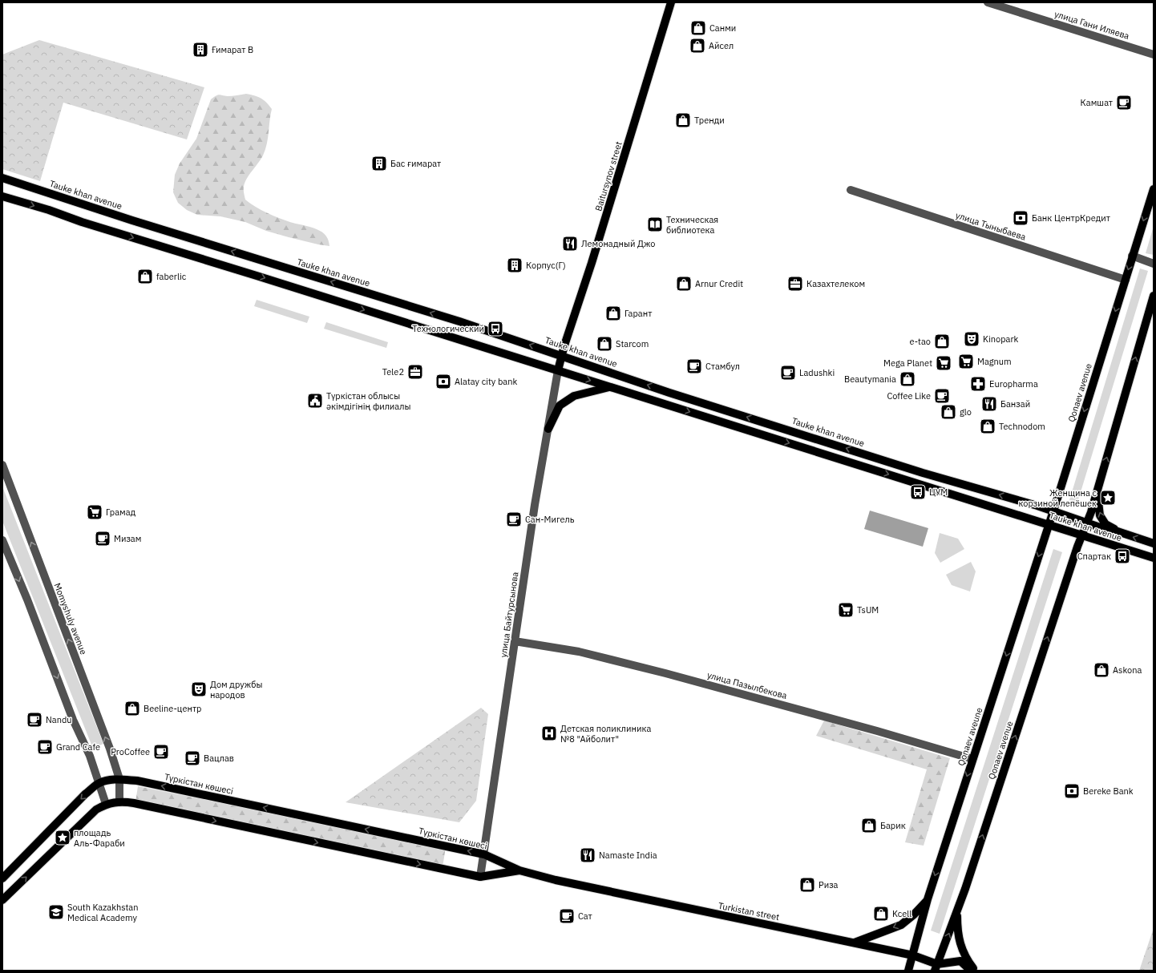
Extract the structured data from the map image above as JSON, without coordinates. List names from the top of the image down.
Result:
{
  "streets": {
    "main road": [
      "Baitursynov street",
      "Tauke khan avenue",
      "Qonaev avenue",
      "улица Байтурсынова",
      "Qonaev aveune",
      "Түркістан көшесі",
      "Turkistan street"
    ],
    "street": [
      "улица Гани Иляева",
      "улица Тыныбаева",
      "Momyshuly avenue",
      "улица Пазылбекова"
    ]
  },
  "crossings": [
    ["Baitursynov street", "Tauke khan avenue"],
    ["Baitursynov street", "улица Байтурсынова"],
    ["Tauke khan avenue", "Qonaev avenue"],
    ["Tauke khan avenue", "улица Байтурсынова"],
    ["Tauke khan avenue", "Qonaev aveune"],
    ["улица Тыныбаева", "Qonaev avenue"],
    ["Qonaev avenue", "Qonaev aveune"],
    ["Qonaev avenue", "Turkistan street"],
    ["улица Байтурсынова", "улица Пазылбекова"],
    ["улица Байтурсынова", "Түркістан көшесі"],
    ["Momyshuly avenue", "Түркістан көшесі"],
    ["улица Пазылбекова", "Qonaev aveune"],
    ["Qonaev aveune", "Turkistan street"],
    ["Түркістан көшесі", "Turkistan street"]
  ],
  "one_way": ["Qonaev aveune"],
  "places": {
    "shop": [
      "Санми",
      "Айсел",
      "Тренди",
      "faberlic",
      "Arnur Credit",
      "Гарант",
      "e-tao",
      "Starcom",
      "Beautymania",
      "glo",
      "Technodom",
      "Askona",
      "Beeline-центр",
      "Барик",
      "Риза",
      "Kcell"
    ],
    "building": ["Ғимарат В", "Бас ғимарат", "Корпус(Г)"],
    "cafe": [
      "Камшат",
      "Стамбул",
      "Ladushki",
      "Coffee Like",
      "Сан-Мигель",
      "Мизам",
      "Nandu",
      "Grand Cafe",
      "ProCoffee",
      "Вацлав",
      "Сат"
    ],
    "bank": ["Банк ЦентрКредит", "Alatay city bank", "Bereke Bank"],
    "library": ["Техническая библиотека"],
    "restaurant": ["Лемонадный Джо", "Банзай", "Namaste India"],
    "office": ["Казахтелеком", "Tele2"],
    "bus stop": ["Технологический", "ЦУМ", "Спартак"],
    "theatre": ["Kinopark", "Дом дружбы народов"],
    "supermarket": [
      "Magnum",
      "Mega Planet",
      "Грамад",
      "TsUM"
    ],
    "pharmacy": ["Europharma"],
    "public building": ["Түркістан облысы әкімдігінің филиалы"],
    "place": ["Женщина с корзиной лепёшек", "площадь Аль-Фараби"],
    "hospital": ["Детская поликлиника №8 \"Айболит\""],
    "school or university": ["South Kazakhstan Medical Academy"]
  }
}
